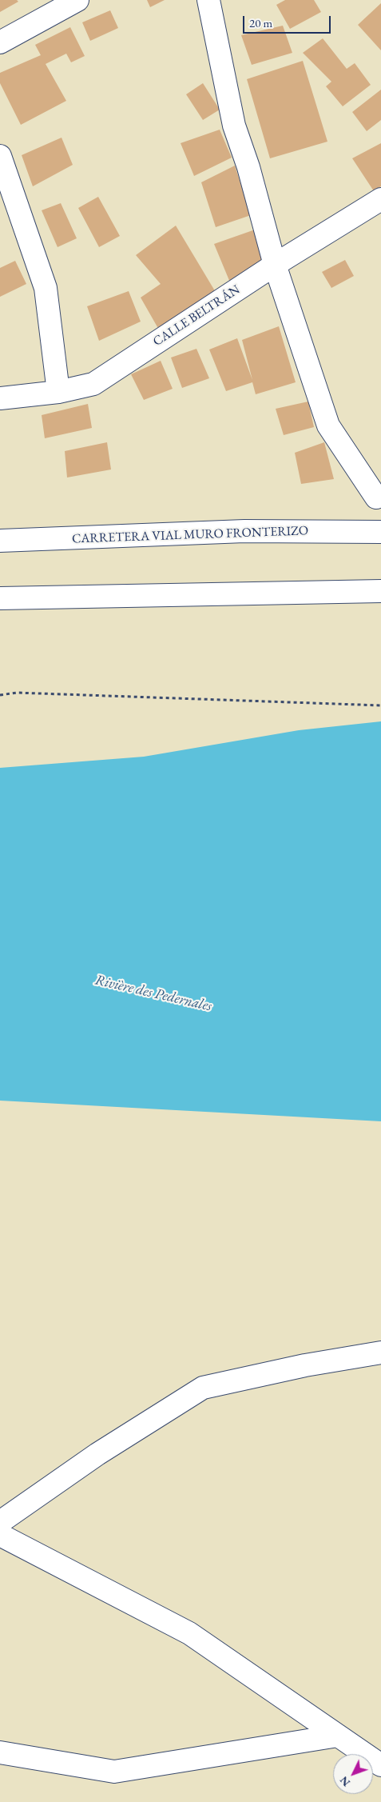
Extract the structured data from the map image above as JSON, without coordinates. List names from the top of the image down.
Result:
{
  "streets": {
    "street": ["CALLE BELTRÁN", "CARRETERA VIAL MURO FRONTERIZO"]
  },
  "water": ["Rivière des Pedernales"],
  "scale_bar": "20 m",
  "north": "bottom left"
}
